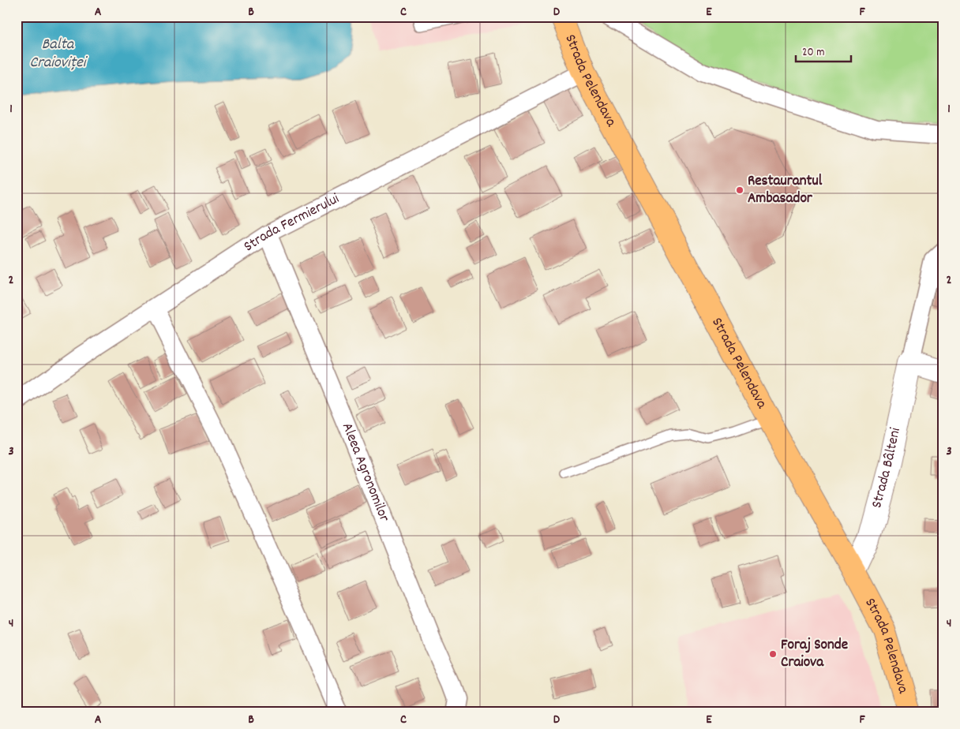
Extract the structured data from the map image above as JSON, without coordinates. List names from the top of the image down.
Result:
{
  "streets": {
    "main road": ["Strada Pelendava"],
    "street": ["Strada Fermierului", "Strada Bâlteni", "Aleea Agronomilor"]
  },
  "crossings": [
    ["Strada Pelendava", "Strada Fermierului"],
    ["Strada Pelendava", "Strada Bâlteni"],
    ["Strada Fermierului", "Aleea Agronomilor"]
  ],
  "water": ["Balta Craioviței"],
  "places": ["Restaurantul Ambasador", "Foraj Sonde Craiova"],
  "scale_bar": "20 m",
  "grid": {
    "columns": [
      "A",
      "B",
      "C",
      "D",
      "E",
      "F"
    ],
    "rows": [
      "1",
      "2",
      "3",
      "4"
    ]
  }
}
